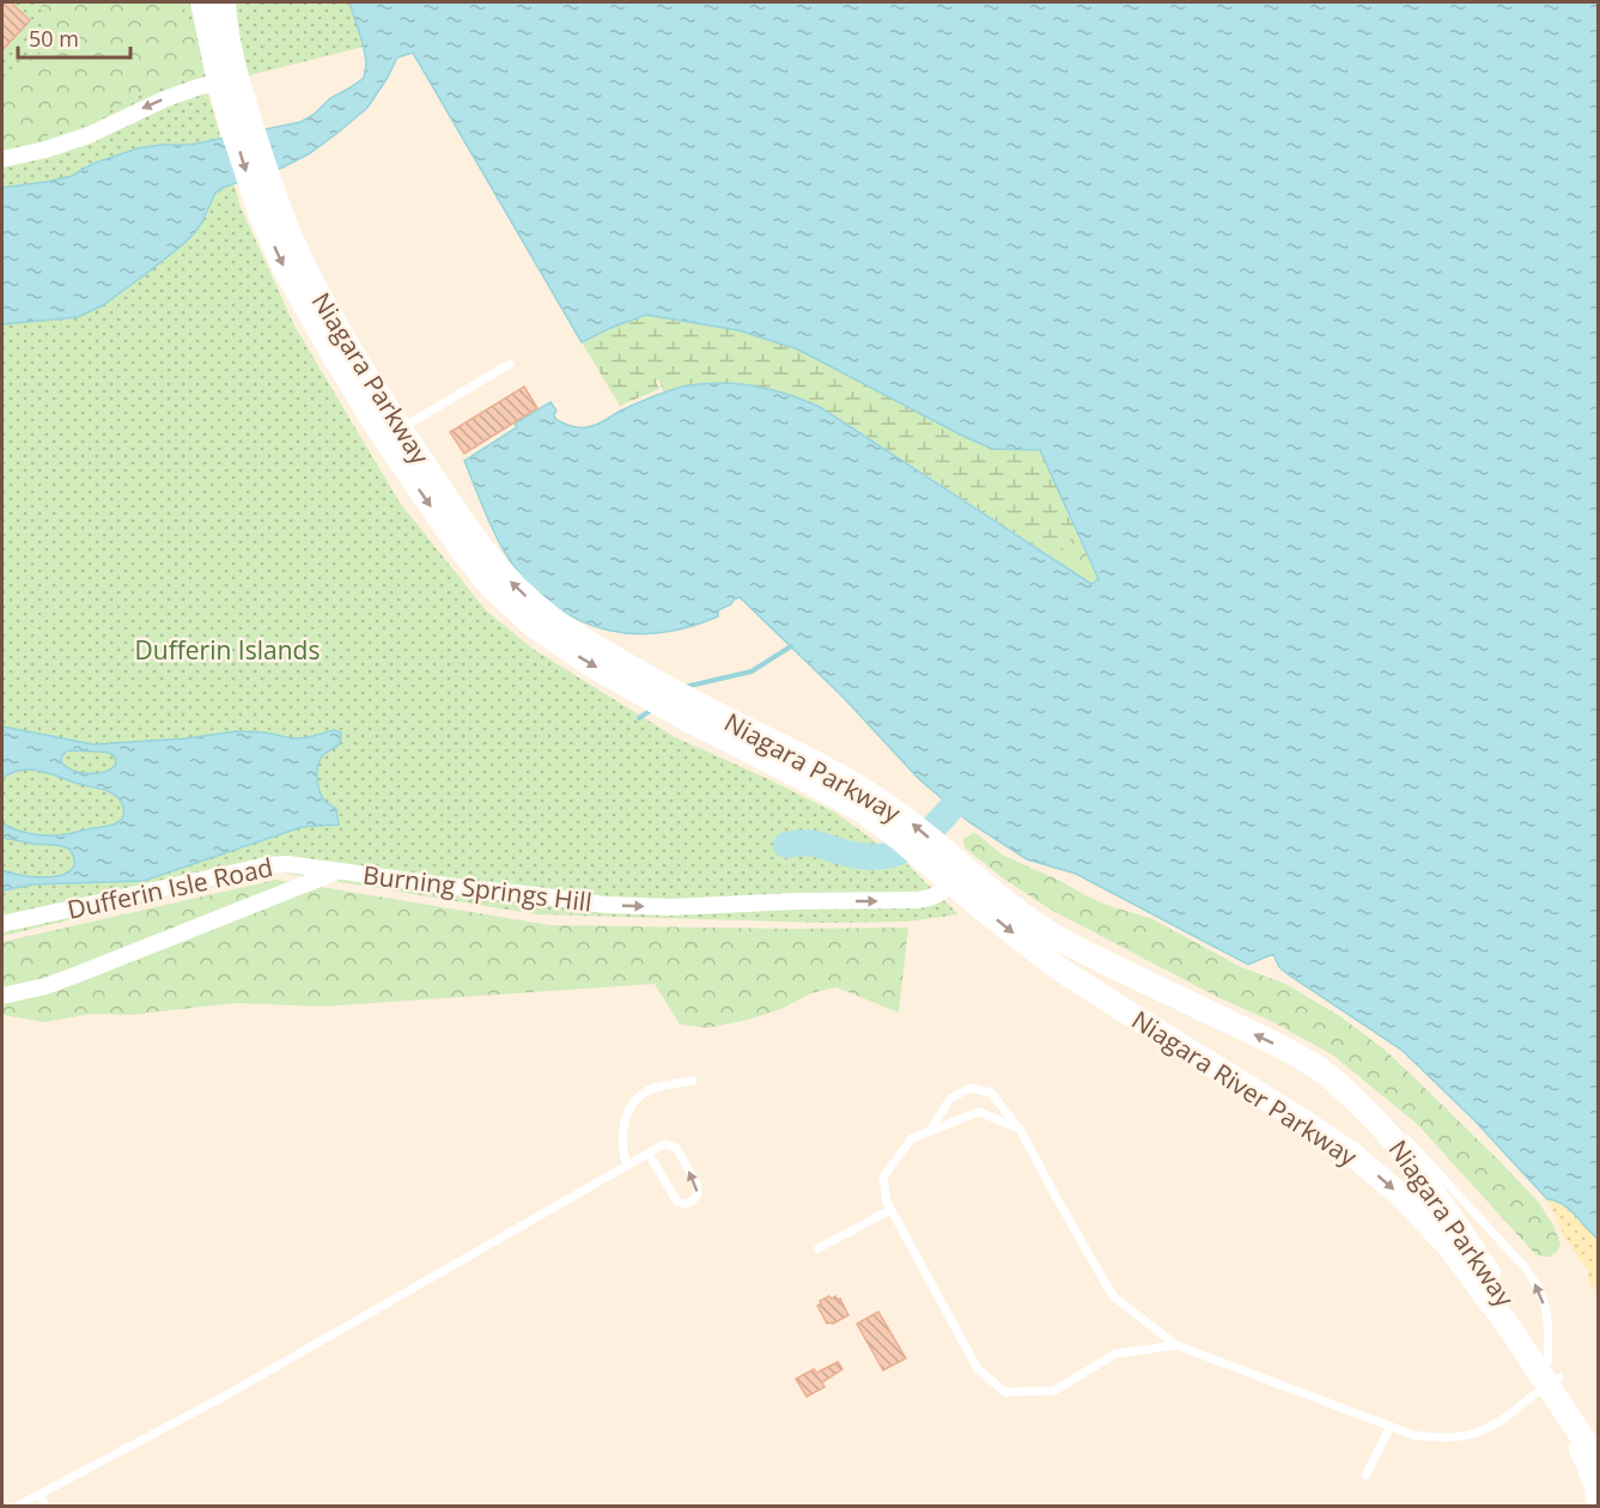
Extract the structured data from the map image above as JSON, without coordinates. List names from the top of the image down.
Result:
{
  "streets": {
    "main road": ["Niagara Parkway", "Niagara River Parkway"],
    "street": ["Dufferin Isle Road", "Burning Springs Hill"]
  },
  "crossings": [
    ["Niagara Parkway", "Burning Springs Hill"],
    ["Niagara Parkway", "Niagara River Parkway"],
    ["Dufferin Isle Road", "Burning Springs Hill"],
    ["Burning Springs Hill", "Niagara River Parkway"]
  ],
  "one_way": ["Burning Springs Hill", "Niagara River Parkway"],
  "parks": ["Dufferin Islands"],
  "scale_bar": "50 m"
}
